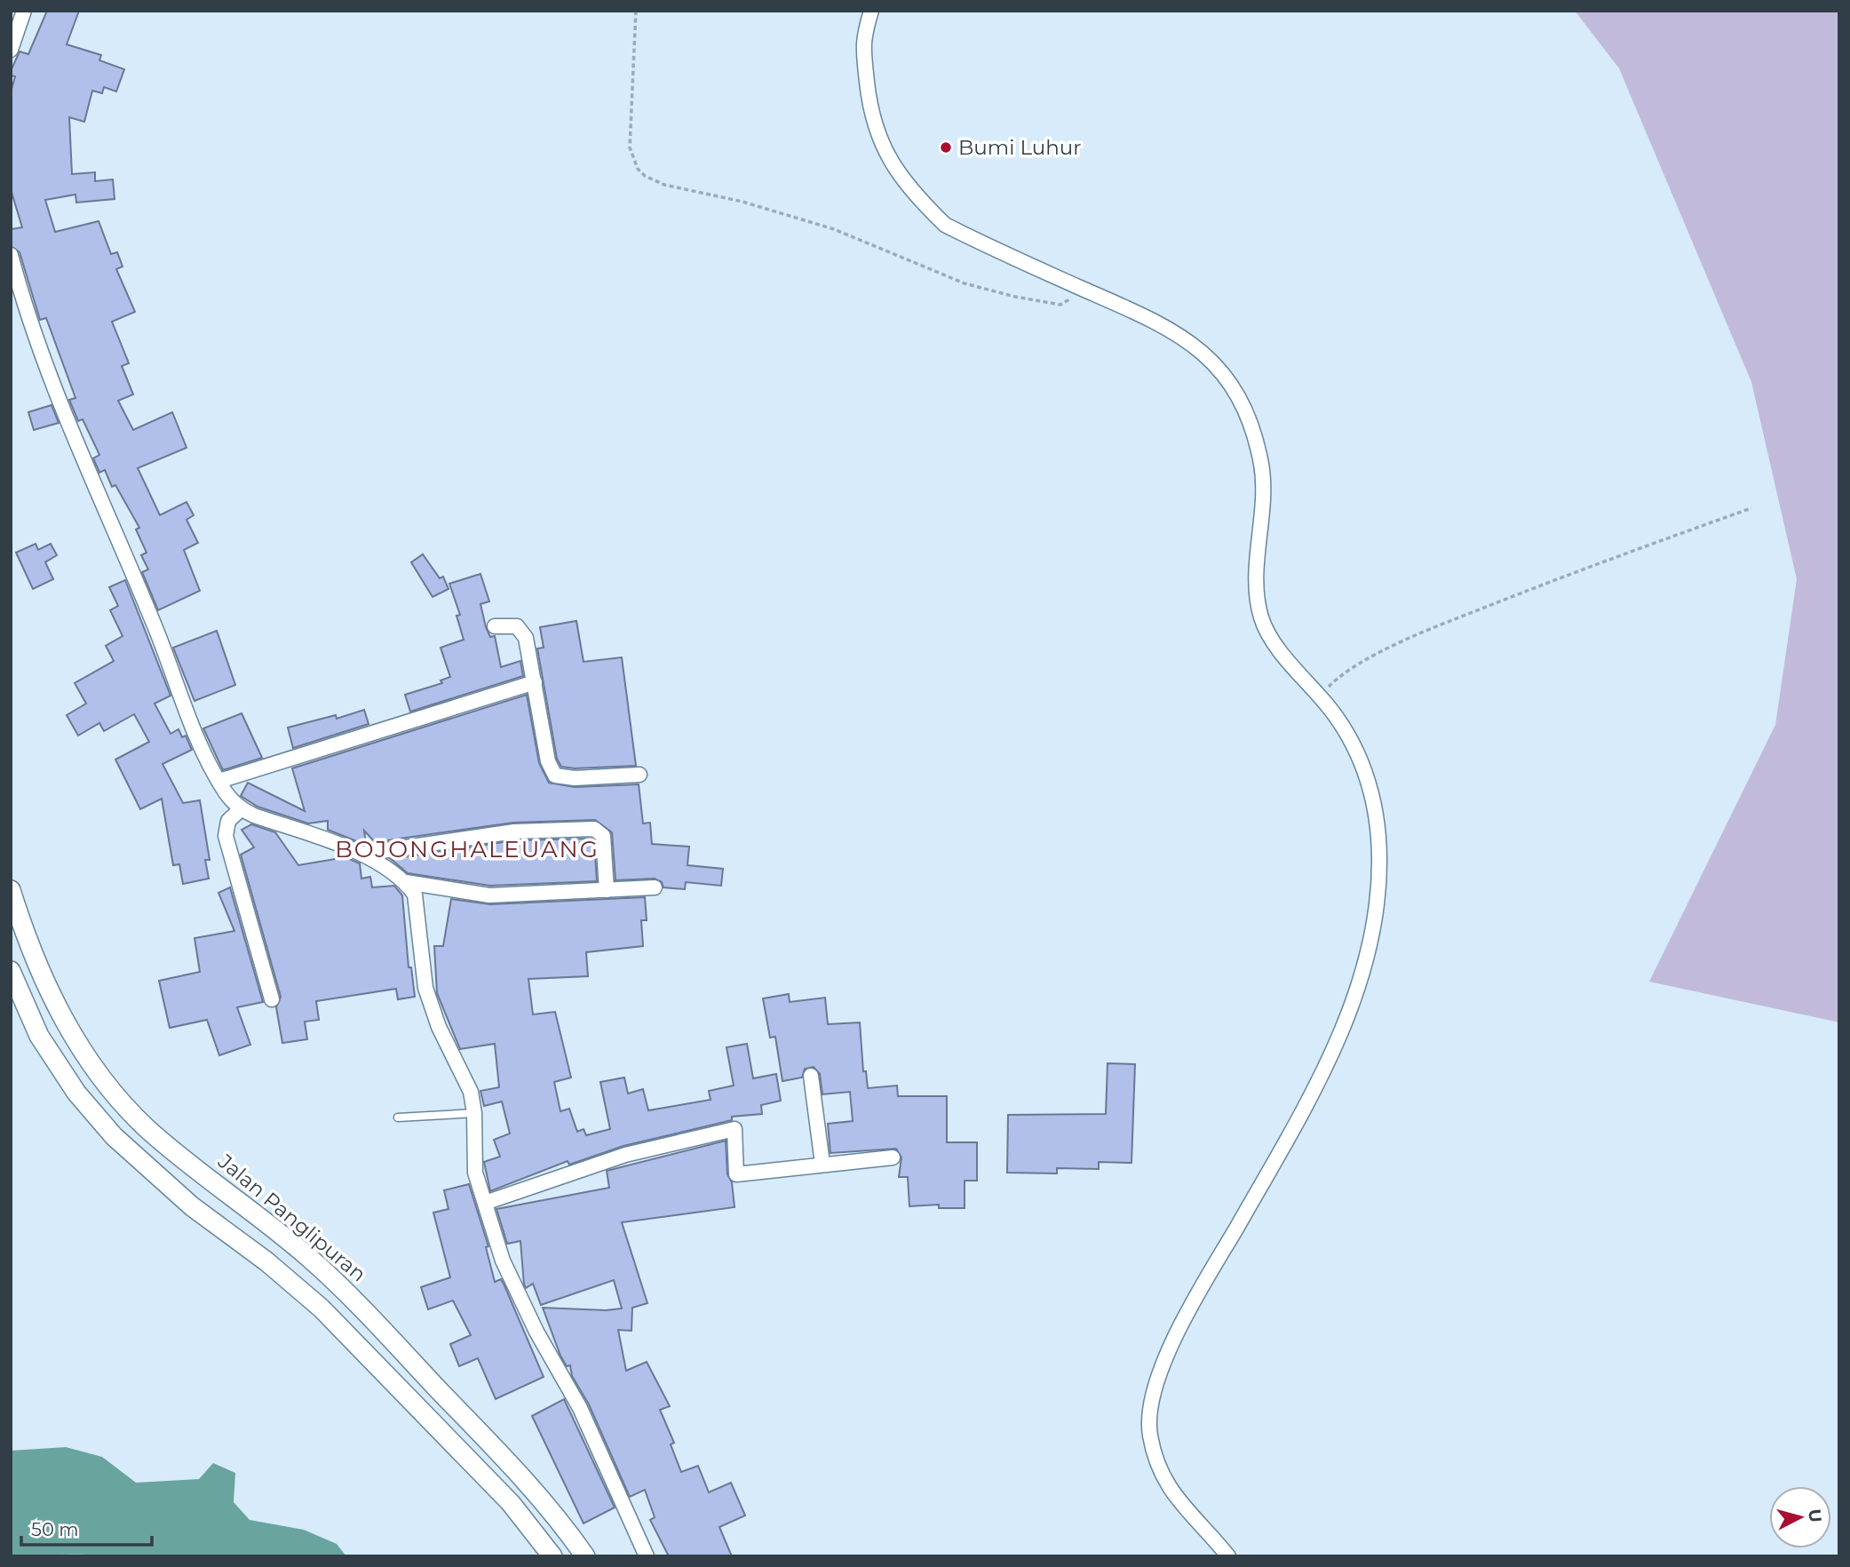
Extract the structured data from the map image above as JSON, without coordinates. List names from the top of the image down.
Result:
{
  "streets": {
    "main road": ["Jalan Panglipuran"]
  },
  "districts": ["BOJONGHALEUANG"],
  "places": ["Bumi Luhur"],
  "scale_bar": "50 m",
  "north": "right"
}
